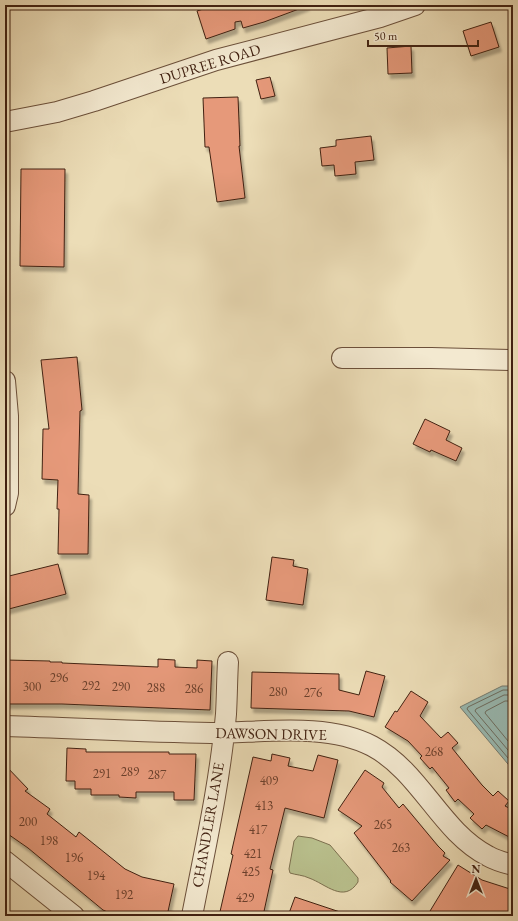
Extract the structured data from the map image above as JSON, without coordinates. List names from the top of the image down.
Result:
{
  "streets": {
    "street": ["DUPREE ROAD", "DAWSON DRIVE", "CHANDLER LANE"]
  },
  "crossings": [
    ["DAWSON DRIVE", "CHANDLER LANE"]
  ],
  "house_numbers": [
    "296",
    "292",
    "300",
    "290",
    "288",
    "286",
    "280",
    "276",
    "268",
    "289",
    "291",
    "287",
    "409",
    "413",
    "200",
    "265",
    "417",
    "198",
    "263",
    "421",
    "196",
    "425",
    "194",
    "192",
    "429"
  ],
  "scale_bar": "50 m",
  "north": "top"
}
